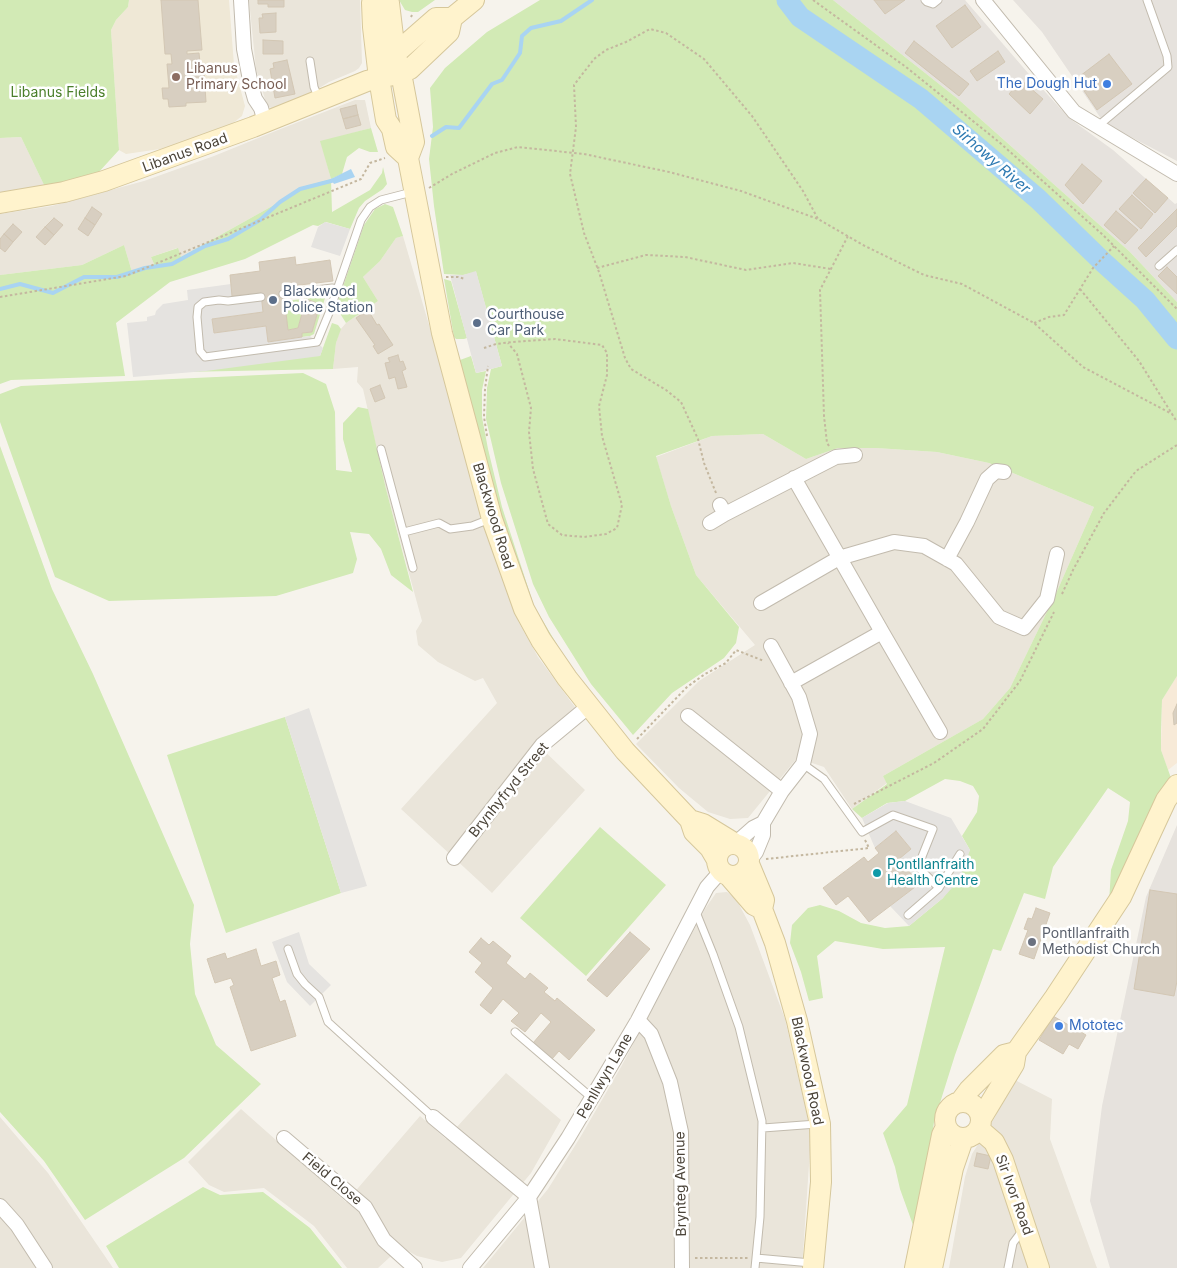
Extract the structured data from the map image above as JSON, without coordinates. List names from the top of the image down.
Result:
{
  "streets": {
    "main road": ["Libanus Road", "Blackwood Road", "Sir Ivor Road"],
    "street": [
      "Brynhyfryd Street",
      "Penllwyn Lane",
      "Field Close",
      "Brynteg Avenue"
    ]
  },
  "crossings": [
    ["Libanus Road", "Blackwood Road"],
    ["Blackwood Road", "Brynhyfryd Street"],
    ["Blackwood Road", "Penllwyn Lane"],
    ["Penllwyn Lane", "Brynteg Avenue"]
  ],
  "water": ["Sirhowy River"],
  "parks": ["Libanus Fields"],
  "places": [
    "Libanus Primary School",
    "The Dough Hut",
    "Blackwood Police Station",
    "Courthouse Car Park",
    "Pontllanfraith Health Centre",
    "Pontllanfraith Methodist Church",
    "Mototec"
  ]
}
